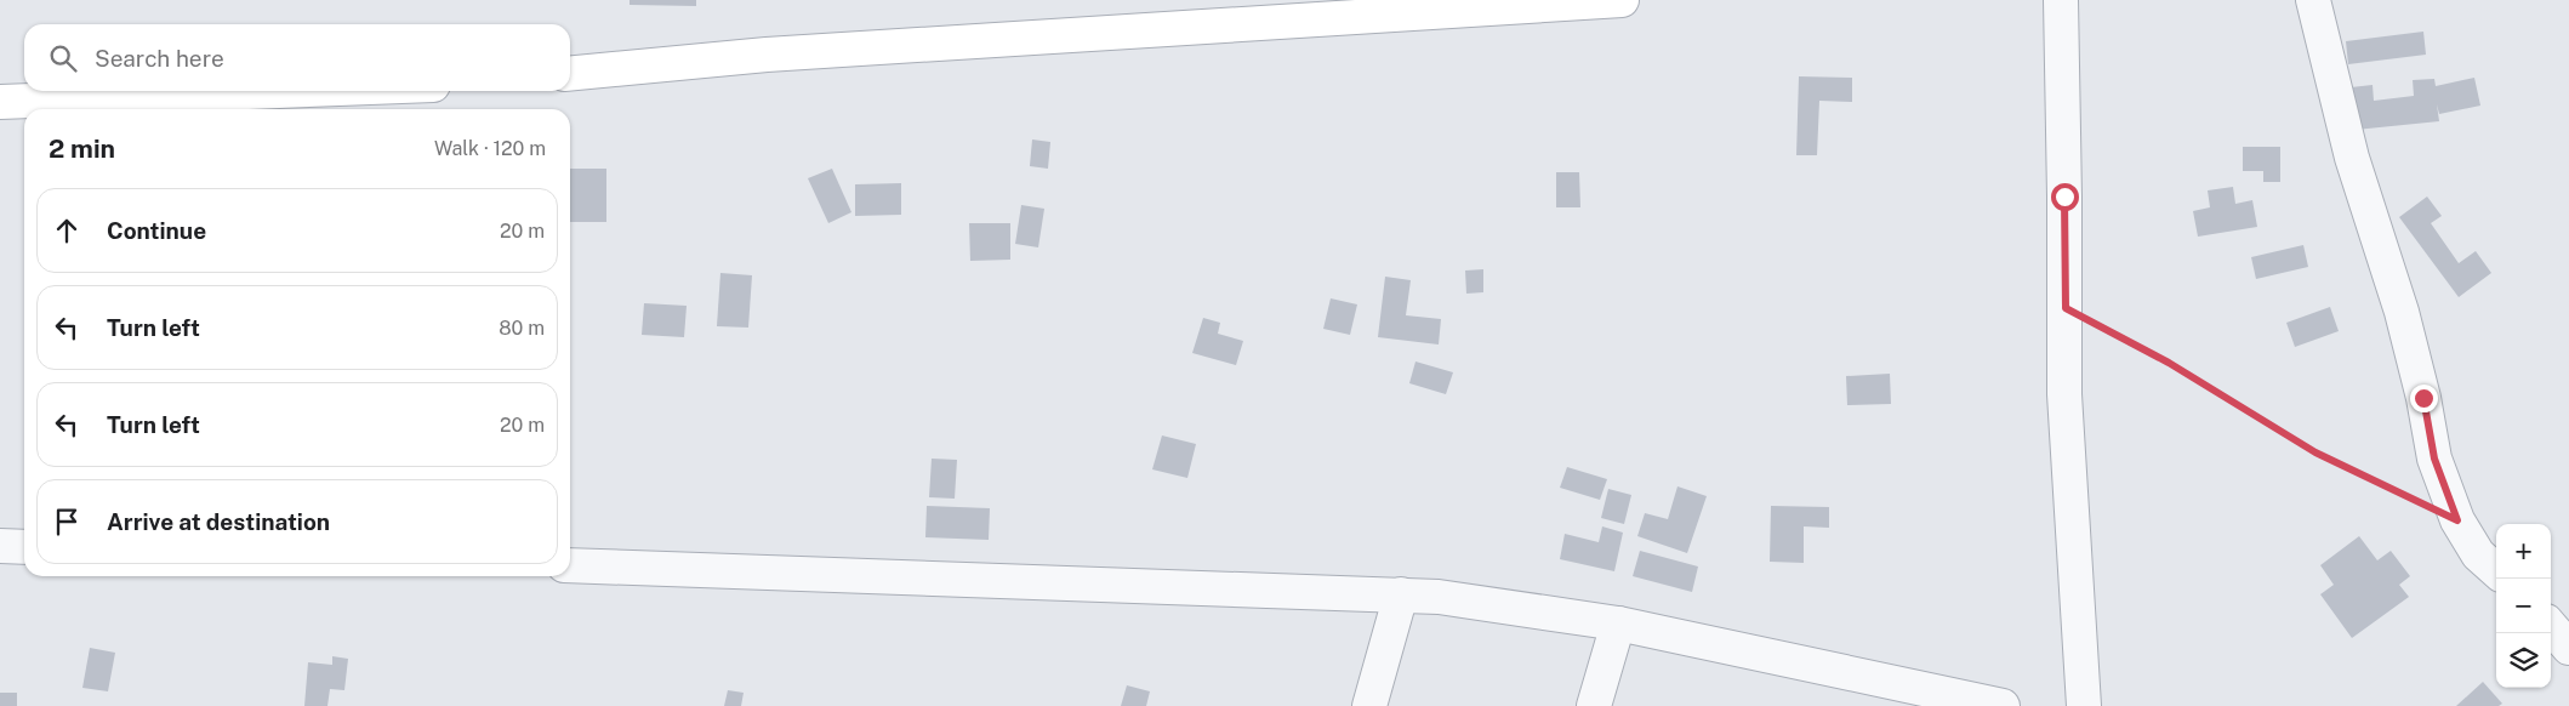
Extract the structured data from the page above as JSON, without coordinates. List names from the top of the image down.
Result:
{
  "page": {
    "search": "Search here",
    "heading": ["2 min", "Walk · 120 m"],
    "list": [
      ["Continue", "20 m"],
      ["Turn left", "80 m"],
      ["Turn left", "20 m"],
      "Arrive at destination"
    ],
    "map_buttons": ["+", "−"]
  }
}
